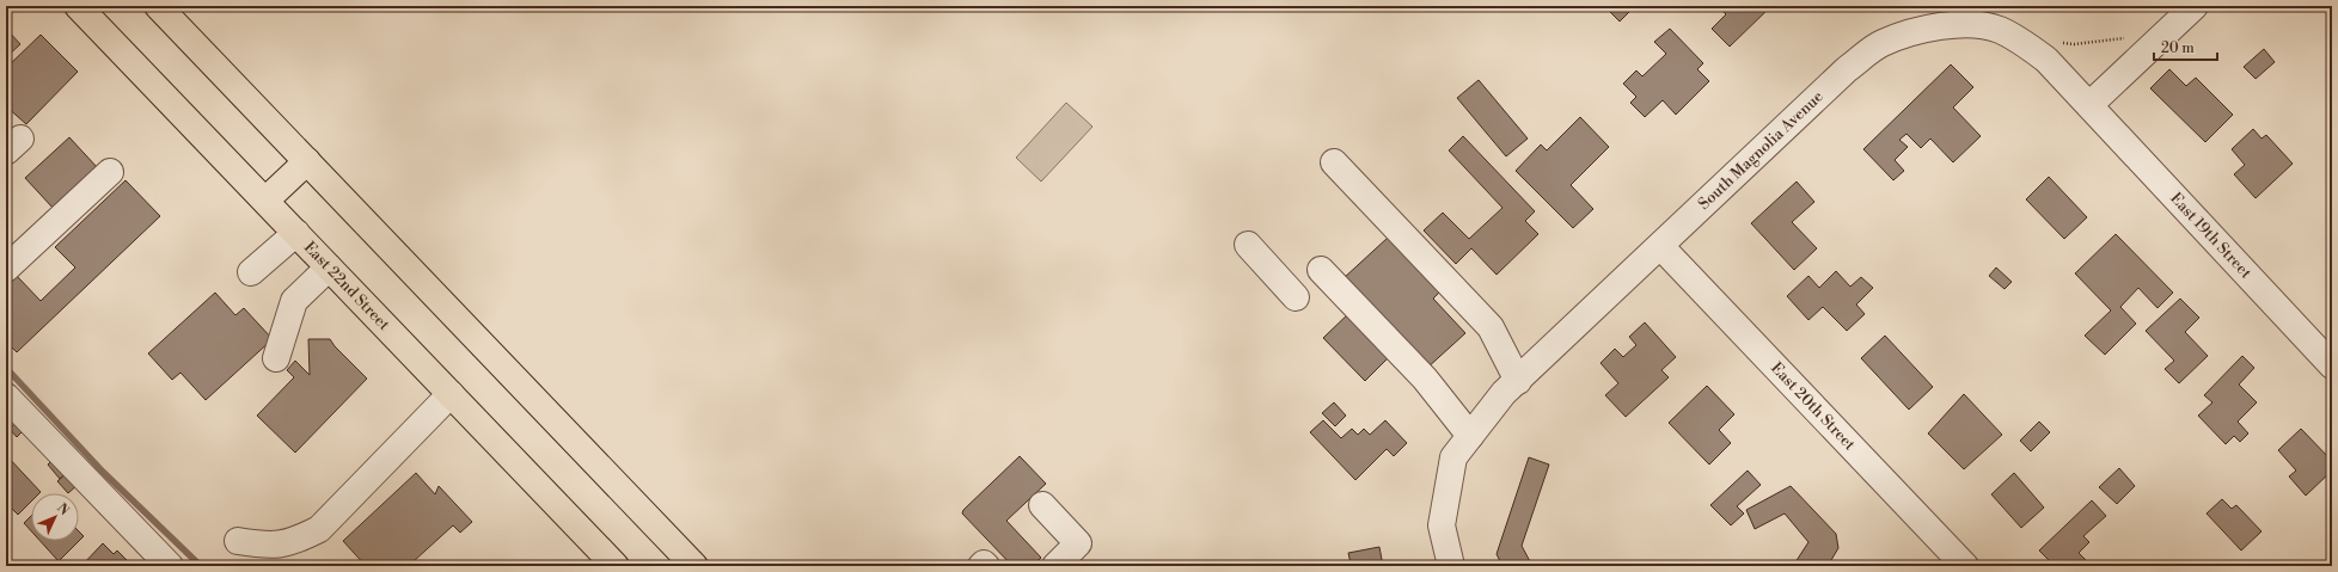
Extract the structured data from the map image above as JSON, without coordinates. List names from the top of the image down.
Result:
{
  "streets": {
    "main road": ["East 22nd Street"],
    "street": ["South Magnolia Avenue", "East 19th Street", "East 20th Street"]
  },
  "crossings": [
    ["South Magnolia Avenue", "East 19th Street"],
    ["South Magnolia Avenue", "East 20th Street"]
  ],
  "scale_bar": "20 m",
  "north": "top right"
}
